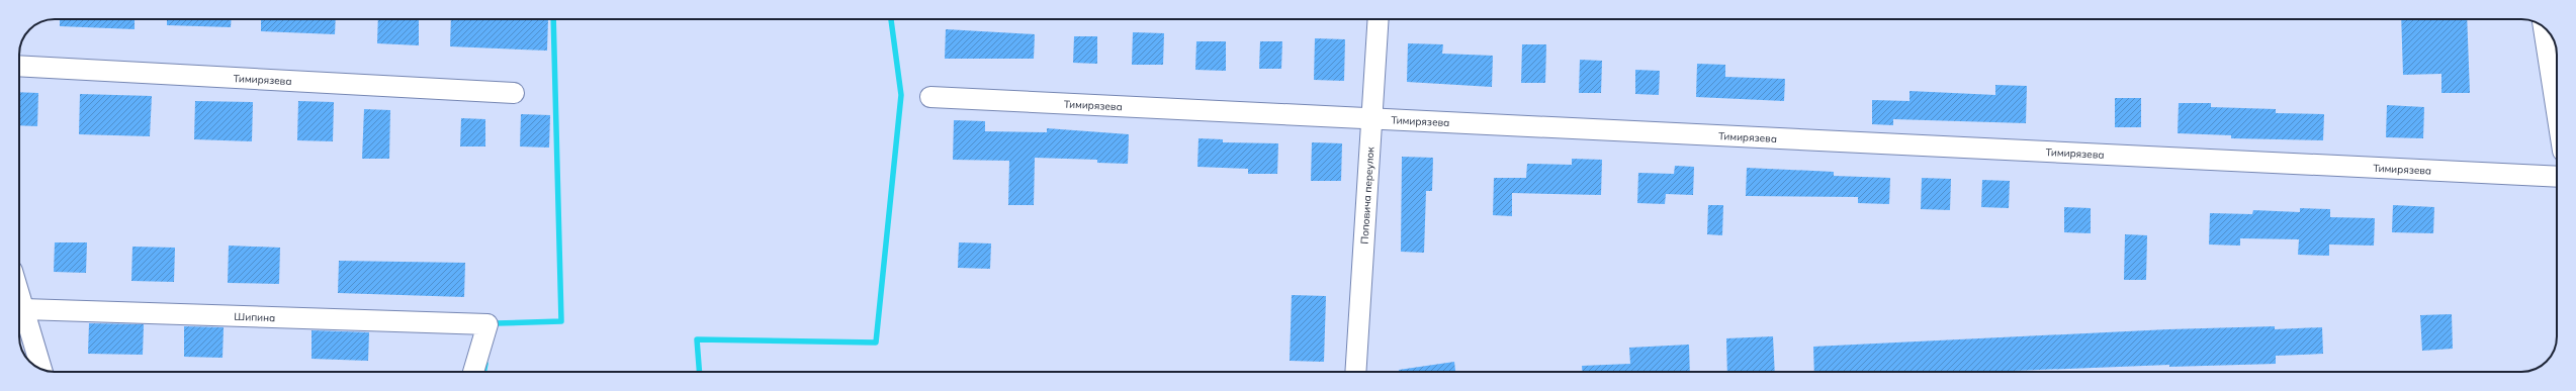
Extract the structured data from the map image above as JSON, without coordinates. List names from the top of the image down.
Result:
{
  "streets": {
    "street": ["Тимирязева", "Поповича переулок", "Шипина"]
  },
  "crossings": [
    ["Тимирязева", "Поповича переулок"]
  ]
}
